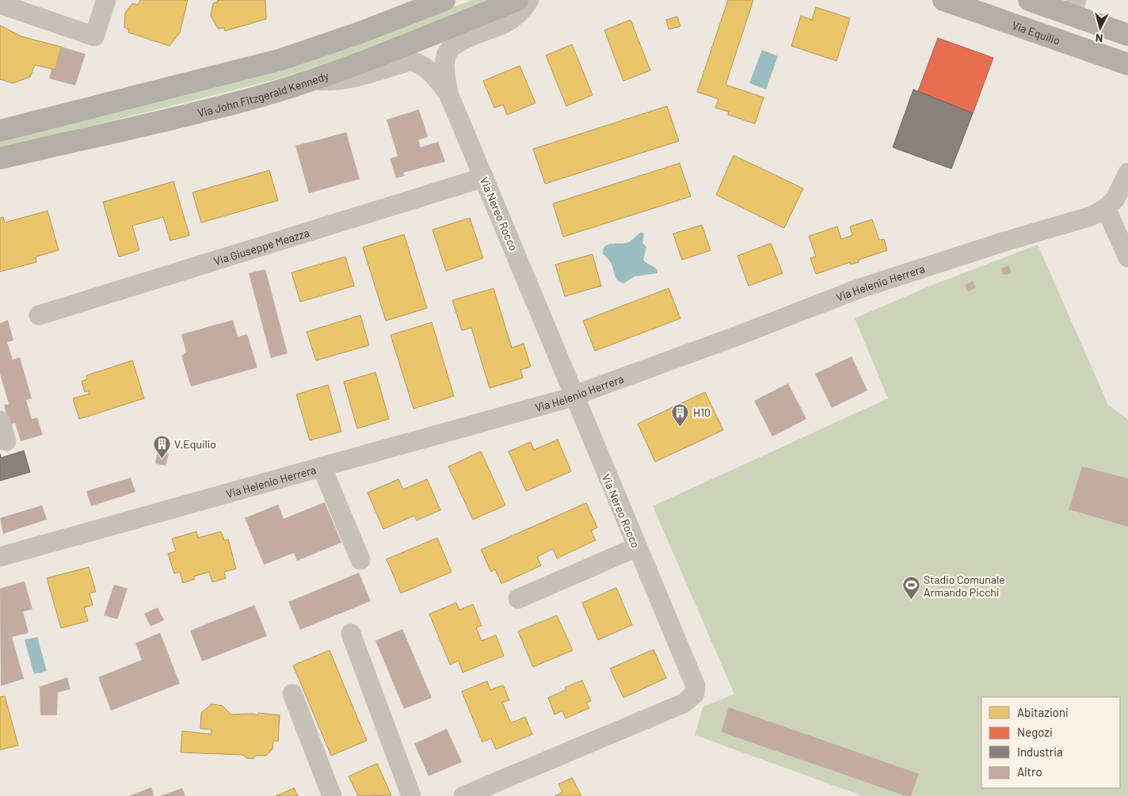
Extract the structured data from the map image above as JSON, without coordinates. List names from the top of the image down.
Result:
{
  "streets": {
    "main road": ["Via Equilio", "Via John Fitzgerald Kennedy"],
    "street": ["Via Nereo Rocco", "Via Giuseppe Meazza", "Via Helenio Herrera"]
  },
  "crossings": [
    ["Via John Fitzgerald Kennedy", "Via Nereo Rocco"],
    ["Via Nereo Rocco", "Via Giuseppe Meazza"],
    ["Via Nereo Rocco", "Via Helenio Herrera"]
  ],
  "places": {
    "building": ["H10", "V.Equilio"],
    "sports": ["Stadio Comunale Armando Picchi"]
  },
  "legend": [
    "Abitazioni",
    "Negozi",
    "Industria",
    "Altro"
  ],
  "north": "bottom"
}
